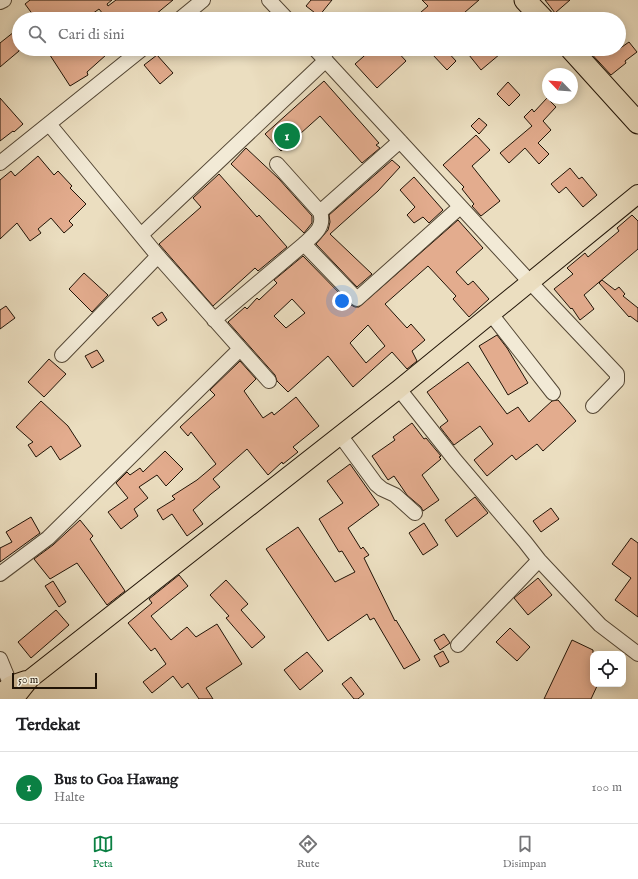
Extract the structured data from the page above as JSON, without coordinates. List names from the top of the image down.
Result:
{
  "scale_bar": "50 m",
  "north": "top left",
  "page": {
    "search": "Cari di sini",
    "pins": "1",
    "scale": "50 m",
    "heading": "Terdekat",
    "list": [
      {
        "mark": "1",
        "name": "Bus to Goa Hawang",
        "note": "Halte",
        "value": "100 m"
      }
    ],
    "nav": ["Peta", "Rute", "Disimpan"]
  }
}
